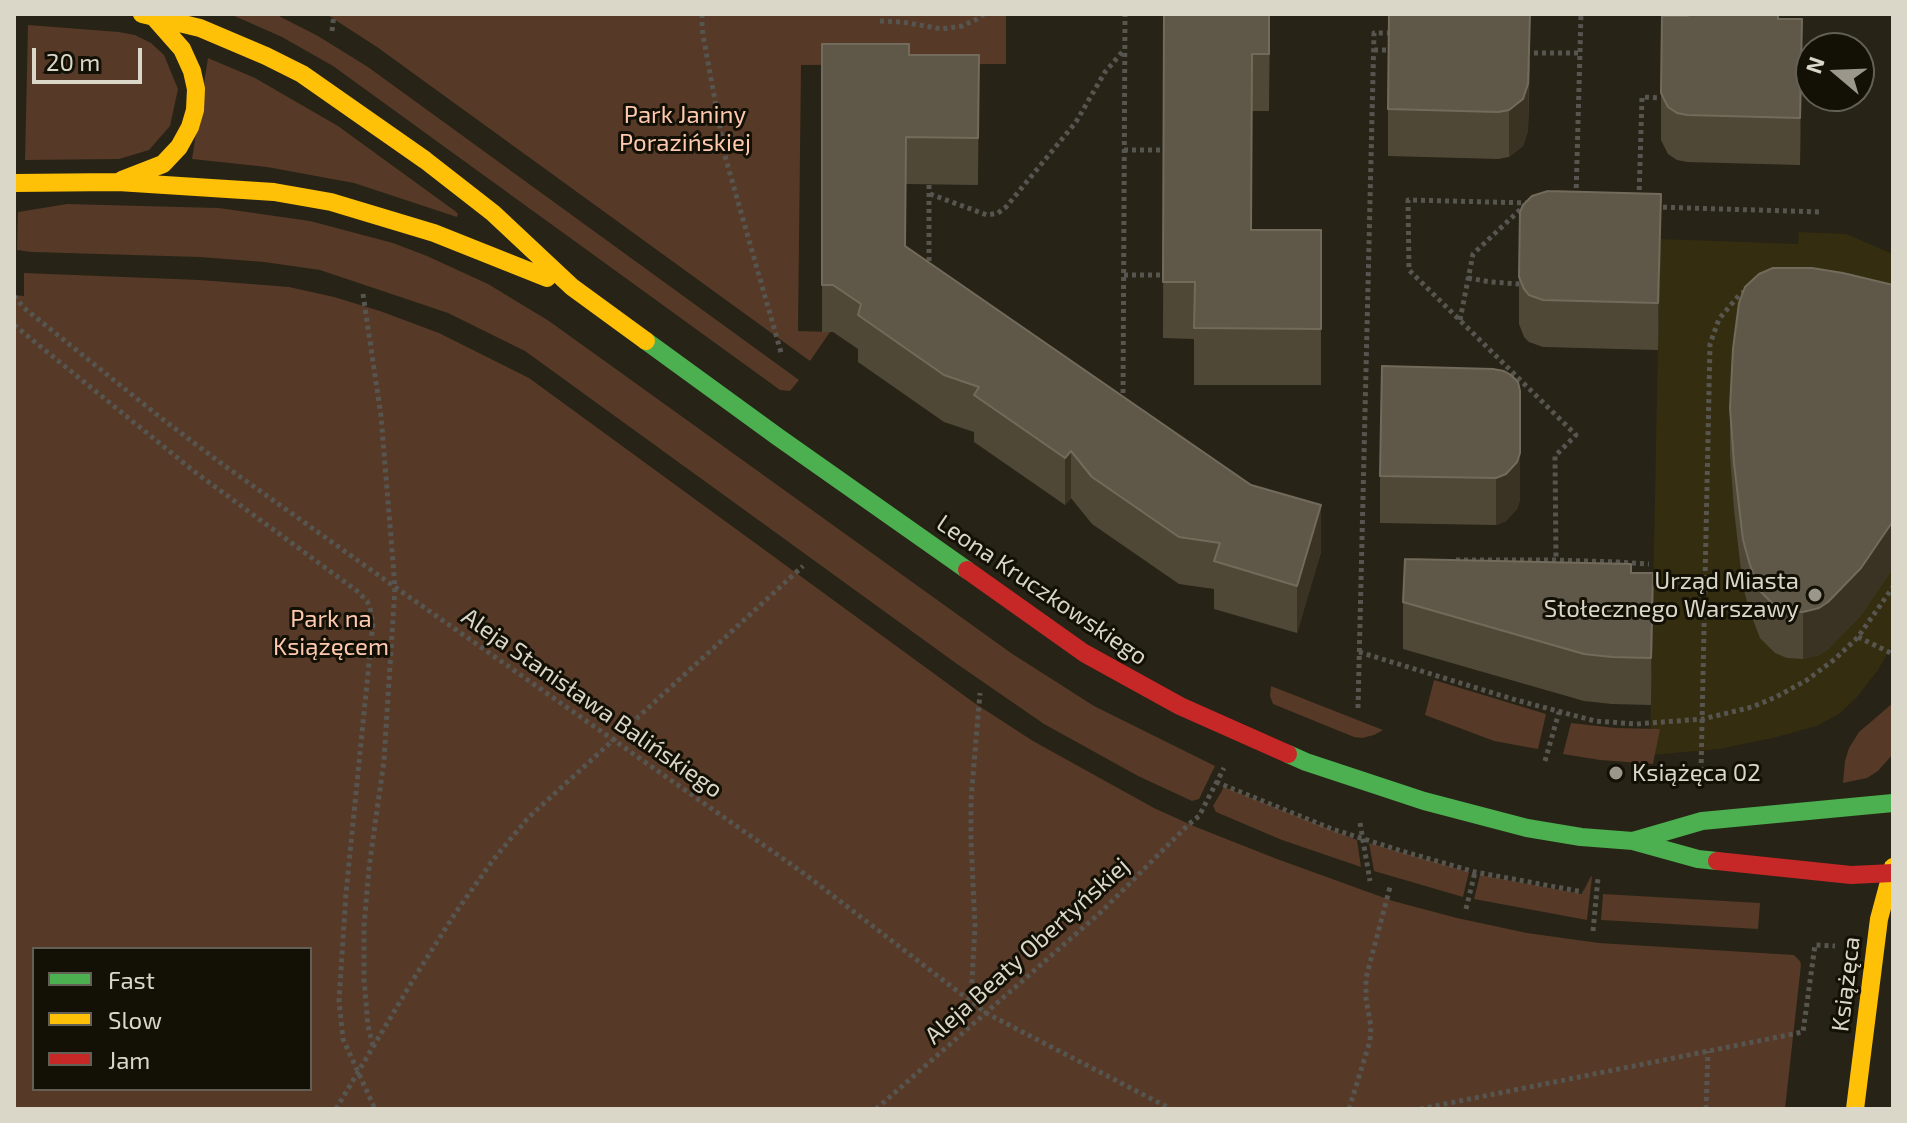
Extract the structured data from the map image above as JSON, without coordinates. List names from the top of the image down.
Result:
{
  "streets": {
    "street": ["Leona Kruczkowskiego", "Książęca"],
    "path": ["Aleja Stanisława Balińskiego", "Aleja Beaty Obertyńskiej"]
  },
  "crossings": [
    ["Leona Kruczkowskiego", "Książęca"],
    ["Aleja Stanisława Balińskiego", "Aleja Beaty Obertyńskiej"]
  ],
  "parks": ["Park Janiny Porazińskiej", "Park na Książęcem"],
  "places": ["Urząd Miasta Stołecznego Warszawy", "Książęca 02"],
  "legend": ["Fast", "Slow", "Jam"],
  "scale_bar": "20 m",
  "north": "left"
}
